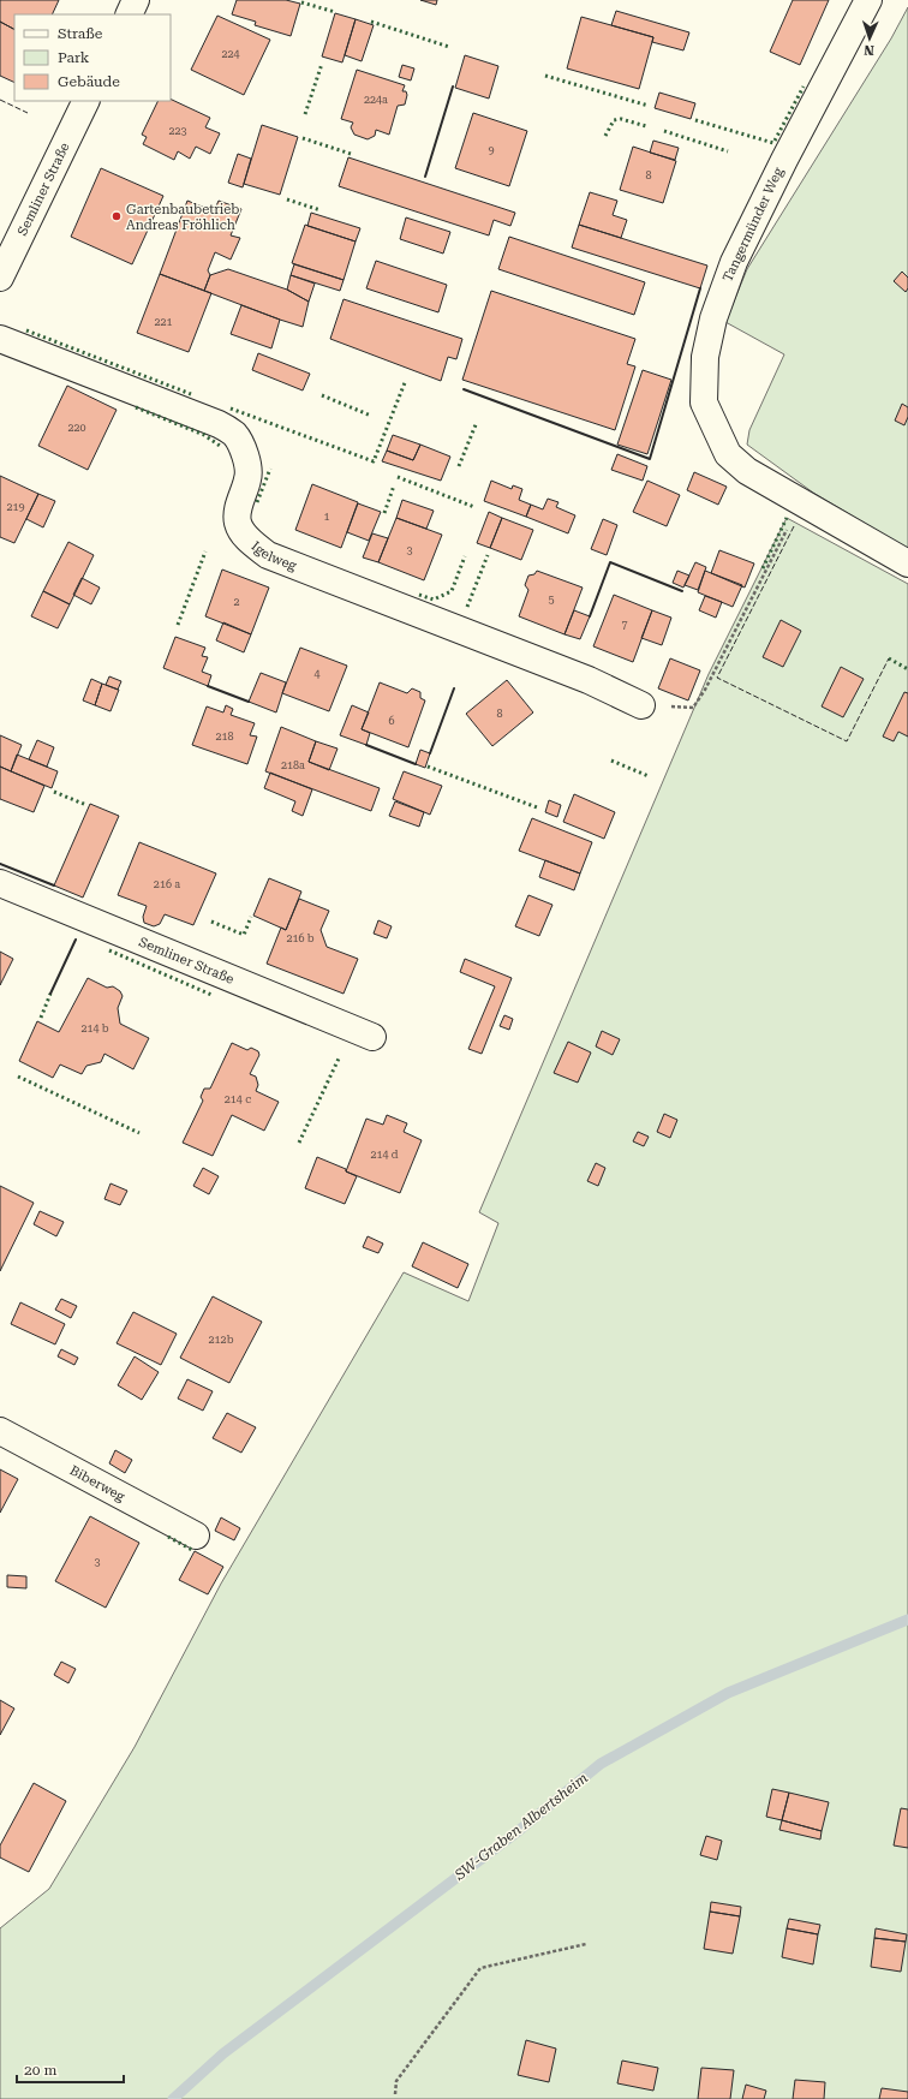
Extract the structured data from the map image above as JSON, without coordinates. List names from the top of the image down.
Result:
{
  "streets": {
    "street": [
      "Semliner Straße",
      "Tangermünder Weg",
      "Igelweg",
      "Biberweg"
    ]
  },
  "water": ["SW-Graben Albertsheim"],
  "places": ["Gartenbaubetrieb Andreas Fröhlich"],
  "house_numbers": [
    "224",
    "224a",
    "223",
    "9",
    "8",
    "221",
    "220",
    "219",
    "1",
    "3",
    "5",
    "2",
    "7",
    "4",
    "8",
    "6",
    "218",
    "218a",
    "216 a",
    "216 b",
    "214 b",
    "214 c",
    "214 d",
    "212b",
    "3"
  ],
  "legend": ["Straße", "Park", "Gebäude"],
  "scale_bar": "20 m",
  "north": "bottom"
}
